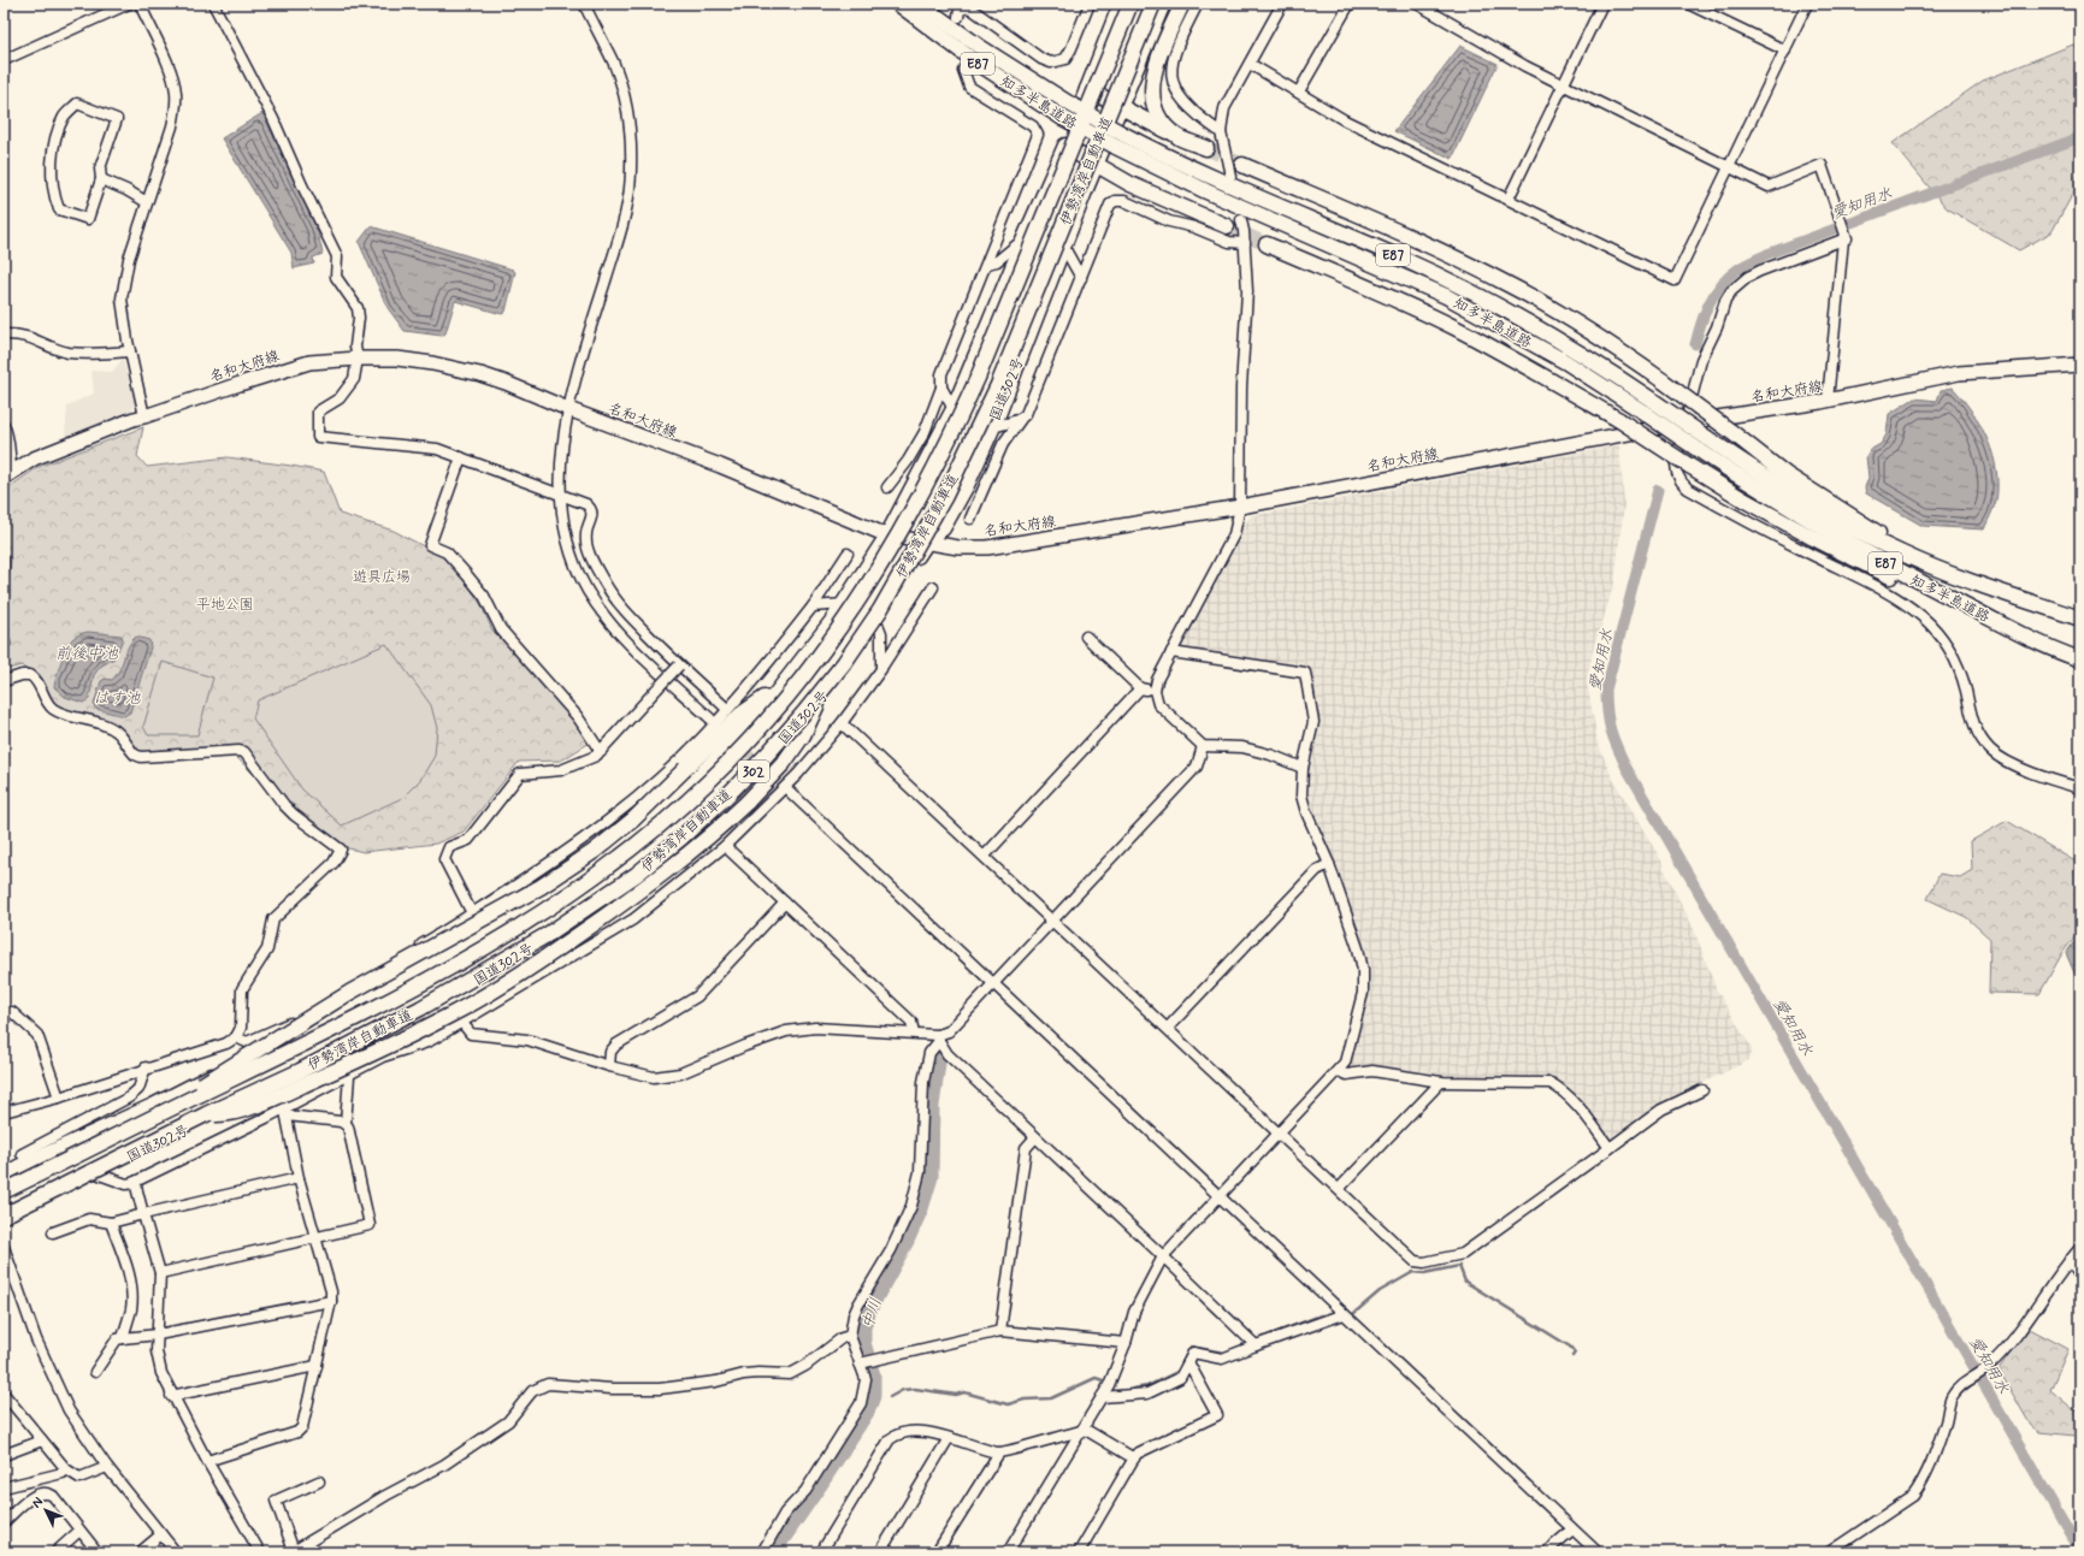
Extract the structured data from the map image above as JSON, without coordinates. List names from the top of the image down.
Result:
{
  "streets": {
    "highway": [
      "E87",
      "知多半島道路",
      "伊勢湾岸自動車道",
      "国道302号",
      "302"
    ],
    "main road": ["名和大府線"]
  },
  "crossings": [
    ["伊勢湾岸自動車道", "国道302号"],
    ["名和大府線", "国道302号"],
    ["名和大府線", "302"]
  ],
  "water": [
    "愛知用水",
    "前後中池",
    "はす池",
    "中川"
  ],
  "parks": ["遊具広場", "平地公園"],
  "north": "top left"
}
